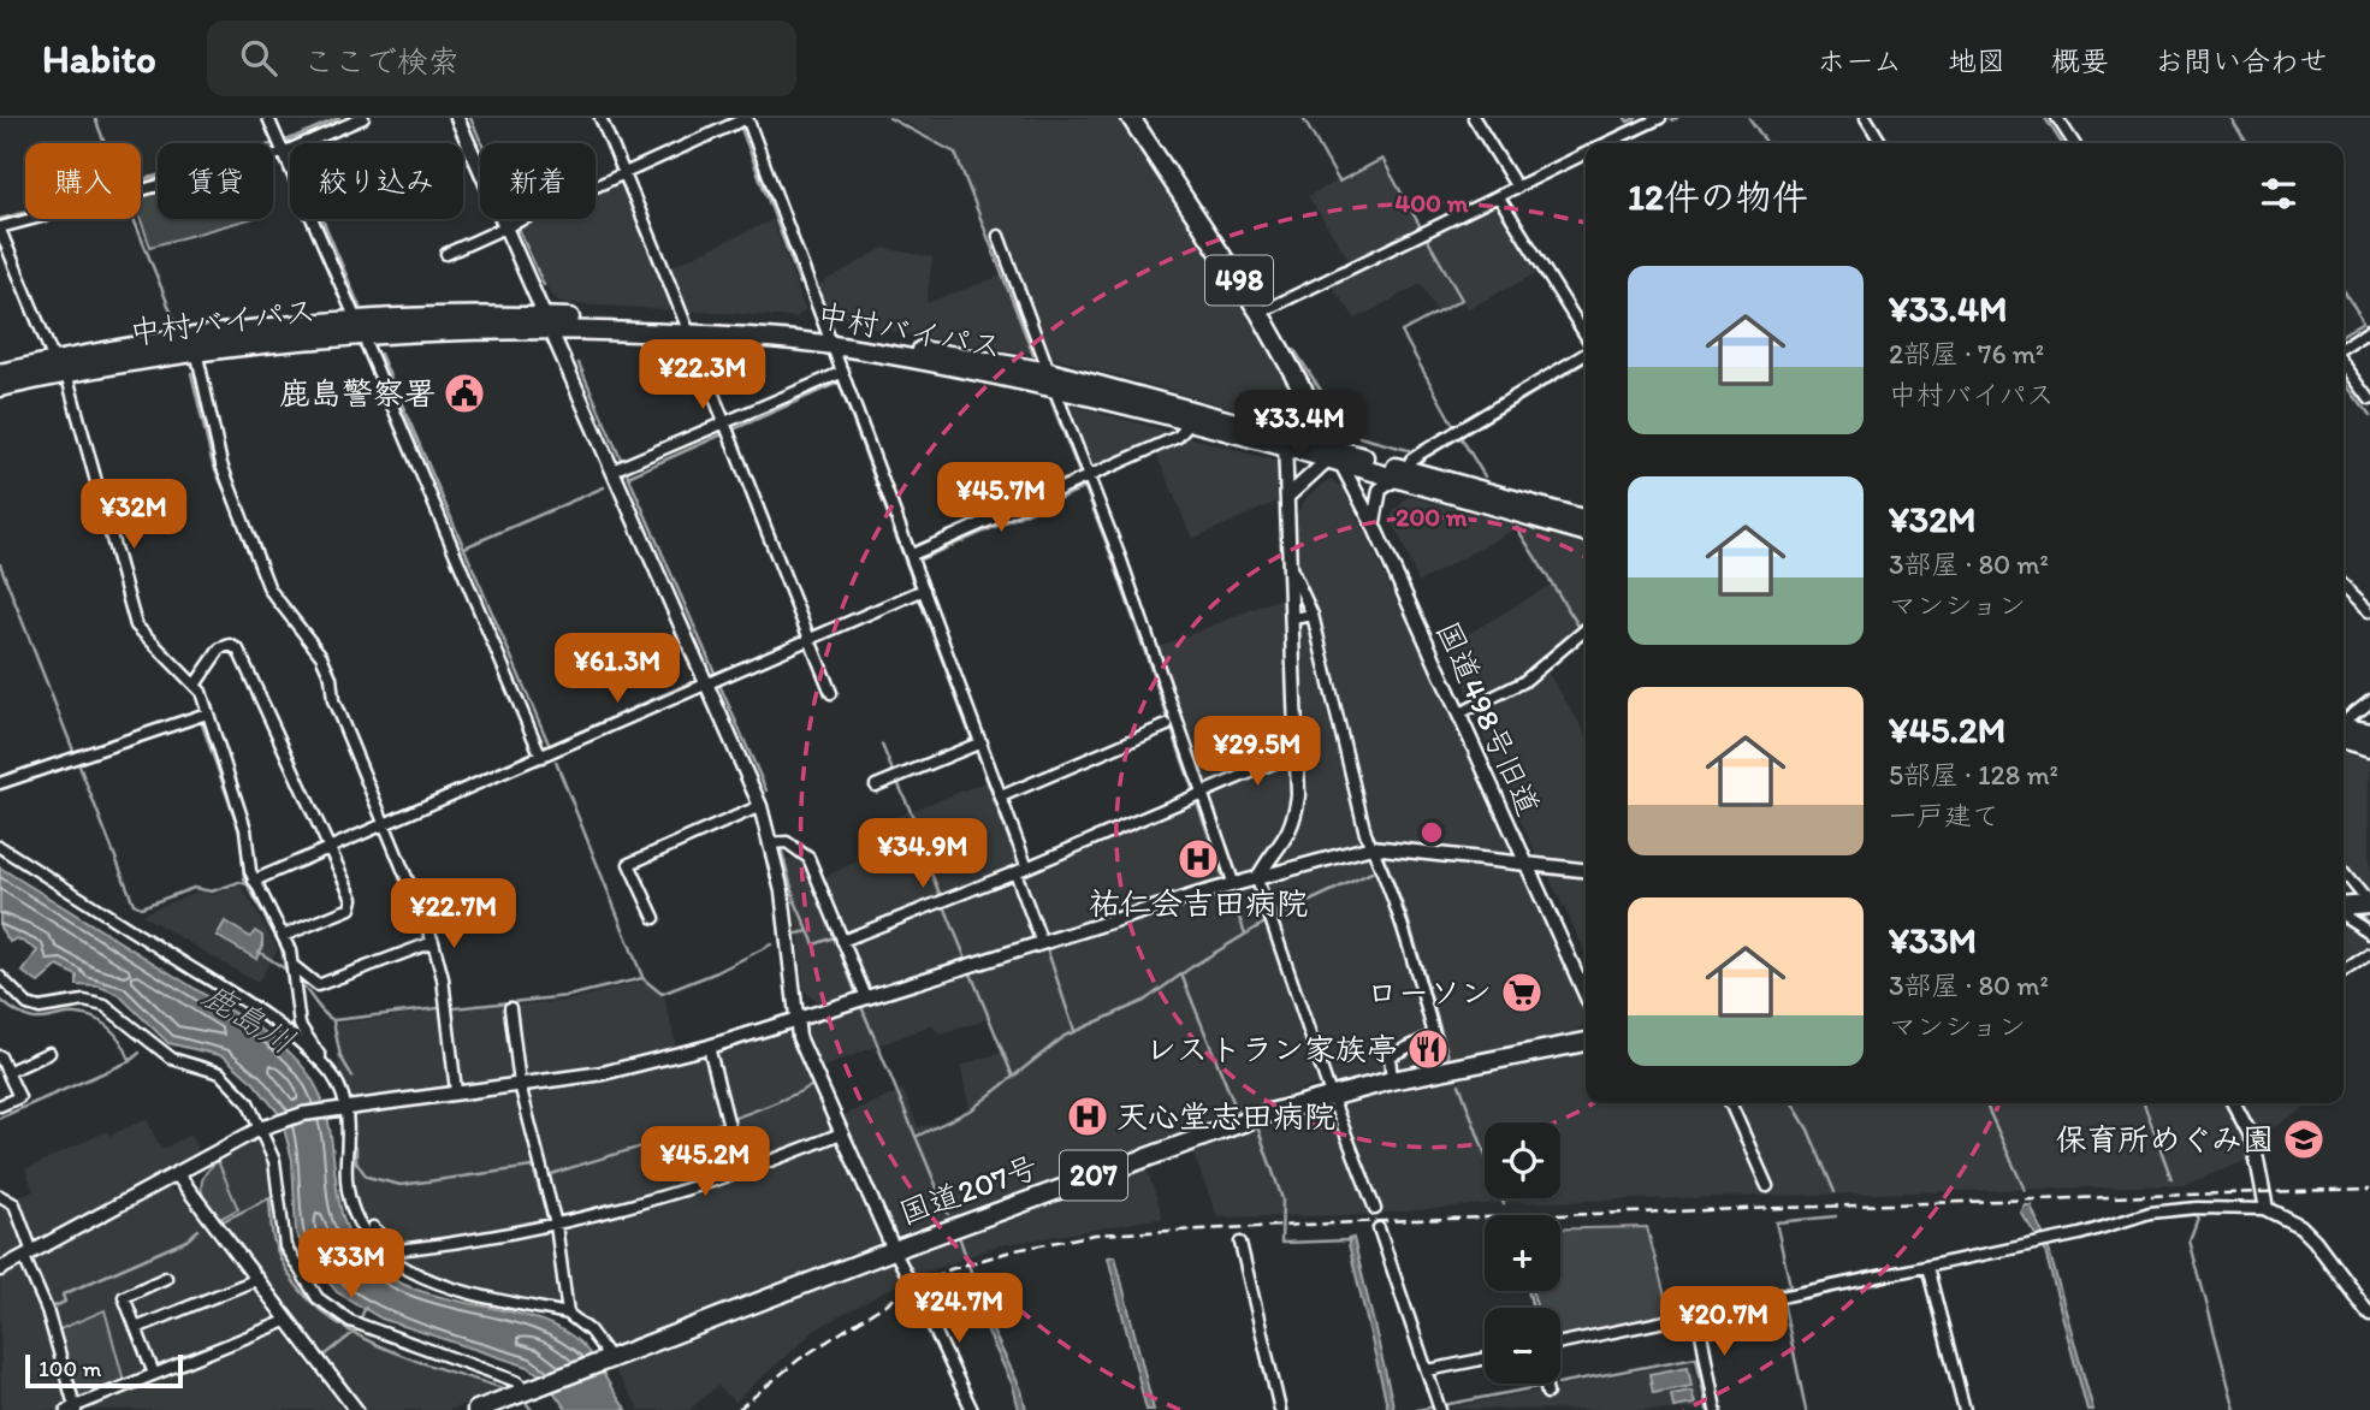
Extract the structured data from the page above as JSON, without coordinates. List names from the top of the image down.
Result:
{
  "streets": {
    "highway": [
      "498",
      "中村バイパス",
      "207",
      "国道207号"
    ],
    "street": ["国道498号旧道"]
  },
  "crossings": [
    ["498", "中村バイパス"],
    ["498", "国道498号旧道"],
    ["中村バイパス", "国道498号旧道"]
  ],
  "water": ["鹿島川"],
  "places": {
    "public building": ["鹿島警察署"],
    "hospital": ["祐仁会吉田病院", "天心堂志田病院"],
    "supermarket": ["ローソン"],
    "restaurant": ["レストラン家族亭"],
    "school or university": ["保育所めぐみ園"]
  },
  "scale_bar": "100 m",
  "page": {
    "header": "Habito",
    "search": "ここで検索",
    "nav": [
      "ホーム",
      "地図",
      "概要",
      "お問い合わせ"
    ],
    "chip": [
      "購入",
      "賃貸",
      "絞り込み",
      "新着"
    ],
    "heading": "12件の物件",
    "list": [
      {
        "name": "¥33.4M",
        "note": "2部屋 · 76 m² · 中村バイパス"
      },
      {
        "name": "¥32M",
        "note": "3部屋 · 80 m² · マンション"
      },
      {
        "name": "¥45.2M",
        "note": "5部屋 · 128 m² · 一戸建て"
      },
      {
        "name": "¥33M",
        "note": "3部屋 · 80 m² · マンション"
      }
    ],
    "price": [
      "¥22.3M",
      "¥33.4M",
      "¥45.7M",
      "¥32M",
      "¥61.3M",
      "¥29.5M",
      "¥34.9M",
      "¥22.7M",
      "¥45.2M",
      "¥33M",
      "¥24.7M",
      "¥20.7M"
    ],
    "map_buttons": ["+", "−"],
    "scale": "100 m"
  },
  "rings": ["400 m", "200 m"]
}
